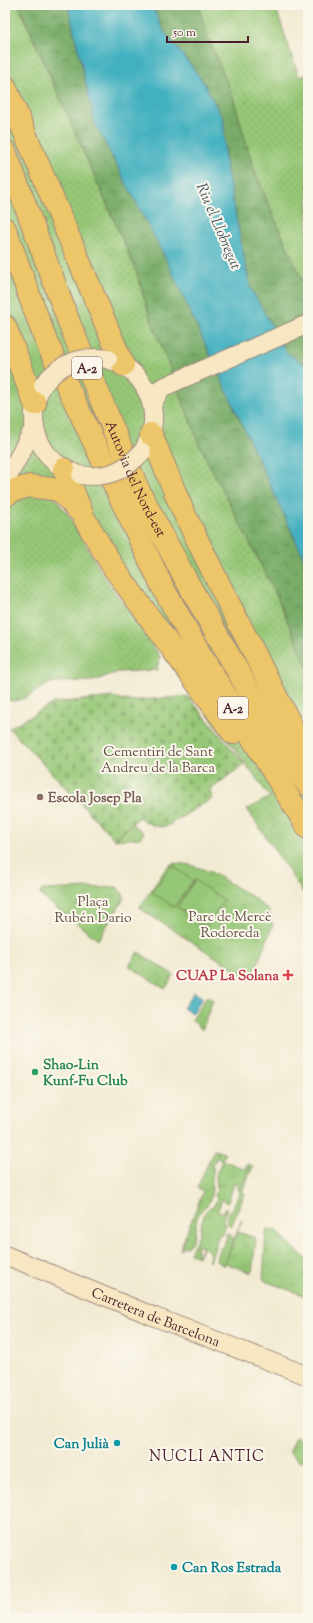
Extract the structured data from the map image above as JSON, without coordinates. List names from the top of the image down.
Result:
{
  "streets": {
    "highway": ["A-2", "Autovia del Nord-est"],
    "street": ["Carretera de Barcelona"]
  },
  "districts": ["NUCLI ANTIC"],
  "water": ["Riu el Llobregat"],
  "parks": ["Cementiri de Sant Andreu de la Barca", "Plaça Rubén Dario", "Parc de Mercè Rodoreda"],
  "places": {
    "other": [
      "Escola Josep Pla",
      "Shao-Lin Kunf-Fu Club",
      "Can Julià",
      "Can Ros Estrada"
    ],
    "health": ["CUAP La Solana"]
  },
  "scale_bar": "50 m"
}
